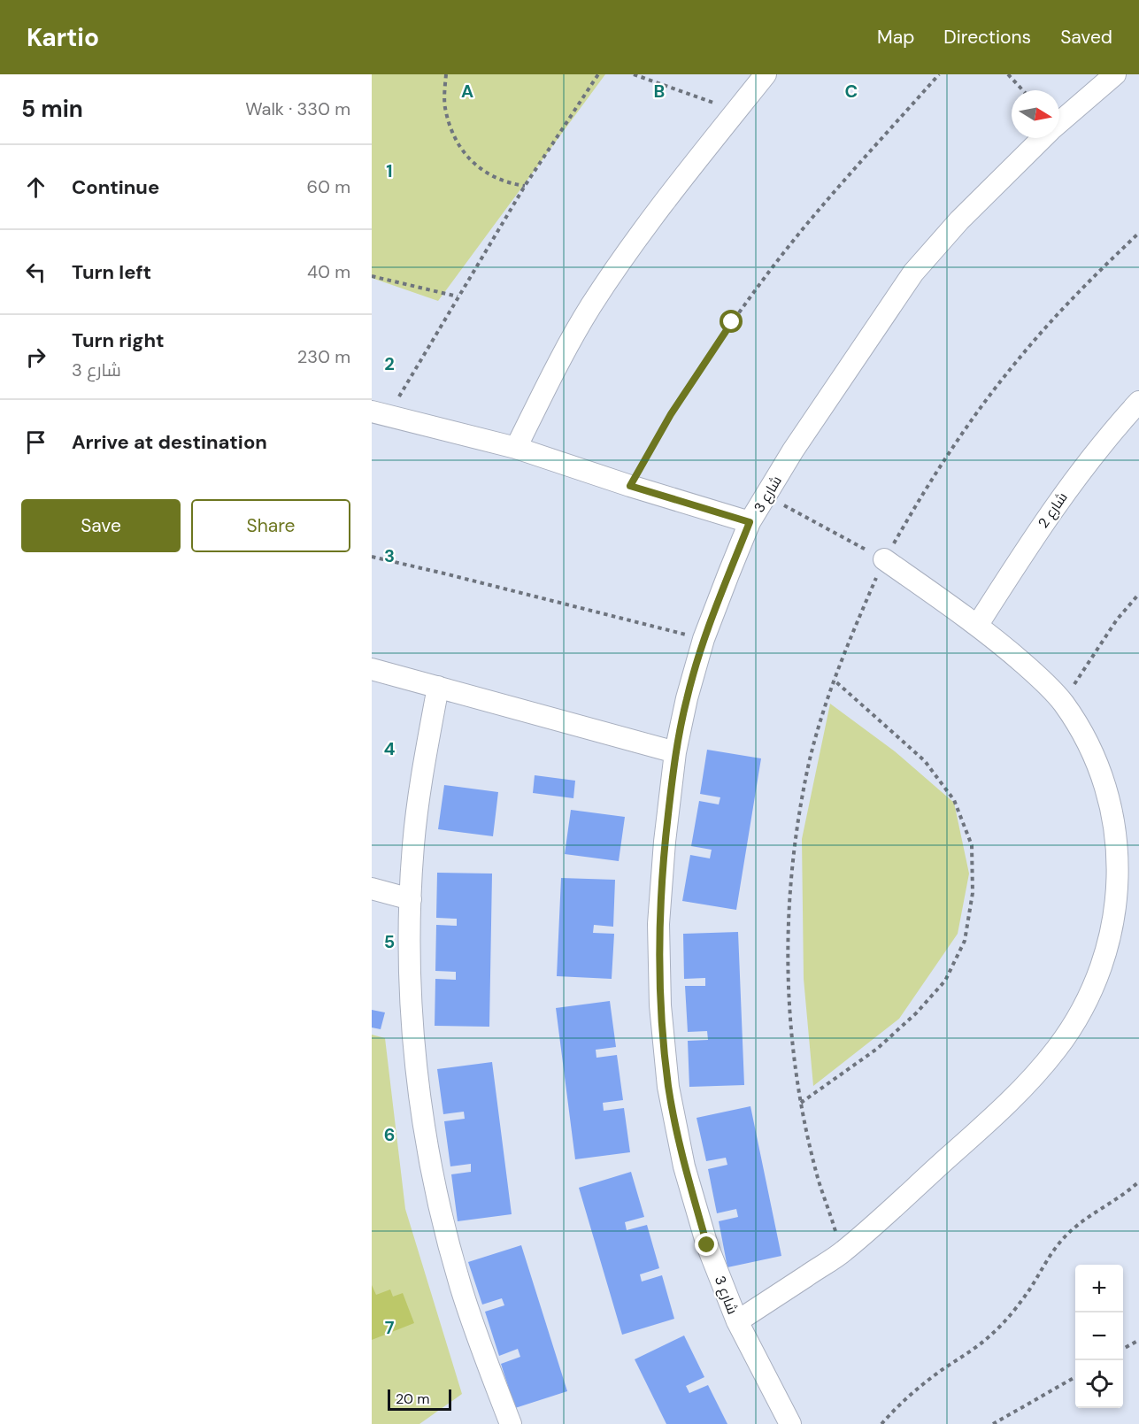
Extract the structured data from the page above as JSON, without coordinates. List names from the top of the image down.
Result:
{
  "streets": {
    "street": ["شارع 3", "شارع 2"]
  },
  "scale_bar": "20 m",
  "north": "right",
  "page": {
    "header": "Kartio",
    "nav": ["Map", "Directions", "Saved"],
    "heading": ["5 min", "Walk · 330 m"],
    "list": [
      ["Continue", "60 m"],
      ["Turn left", "40 m"],
      ["Turn right", "شارع 3", "230 m"],
      "Arrive at destination"
    ],
    "buttons": ["Save", "Share"],
    "map_buttons": ["+", "−"],
    "scale": "20 m"
  },
  "grid": {
    "columns": ["A", "B", "C"],
    "rows": [
      "1",
      "2",
      "3",
      "4",
      "5",
      "6",
      "7"
    ]
  }
}
